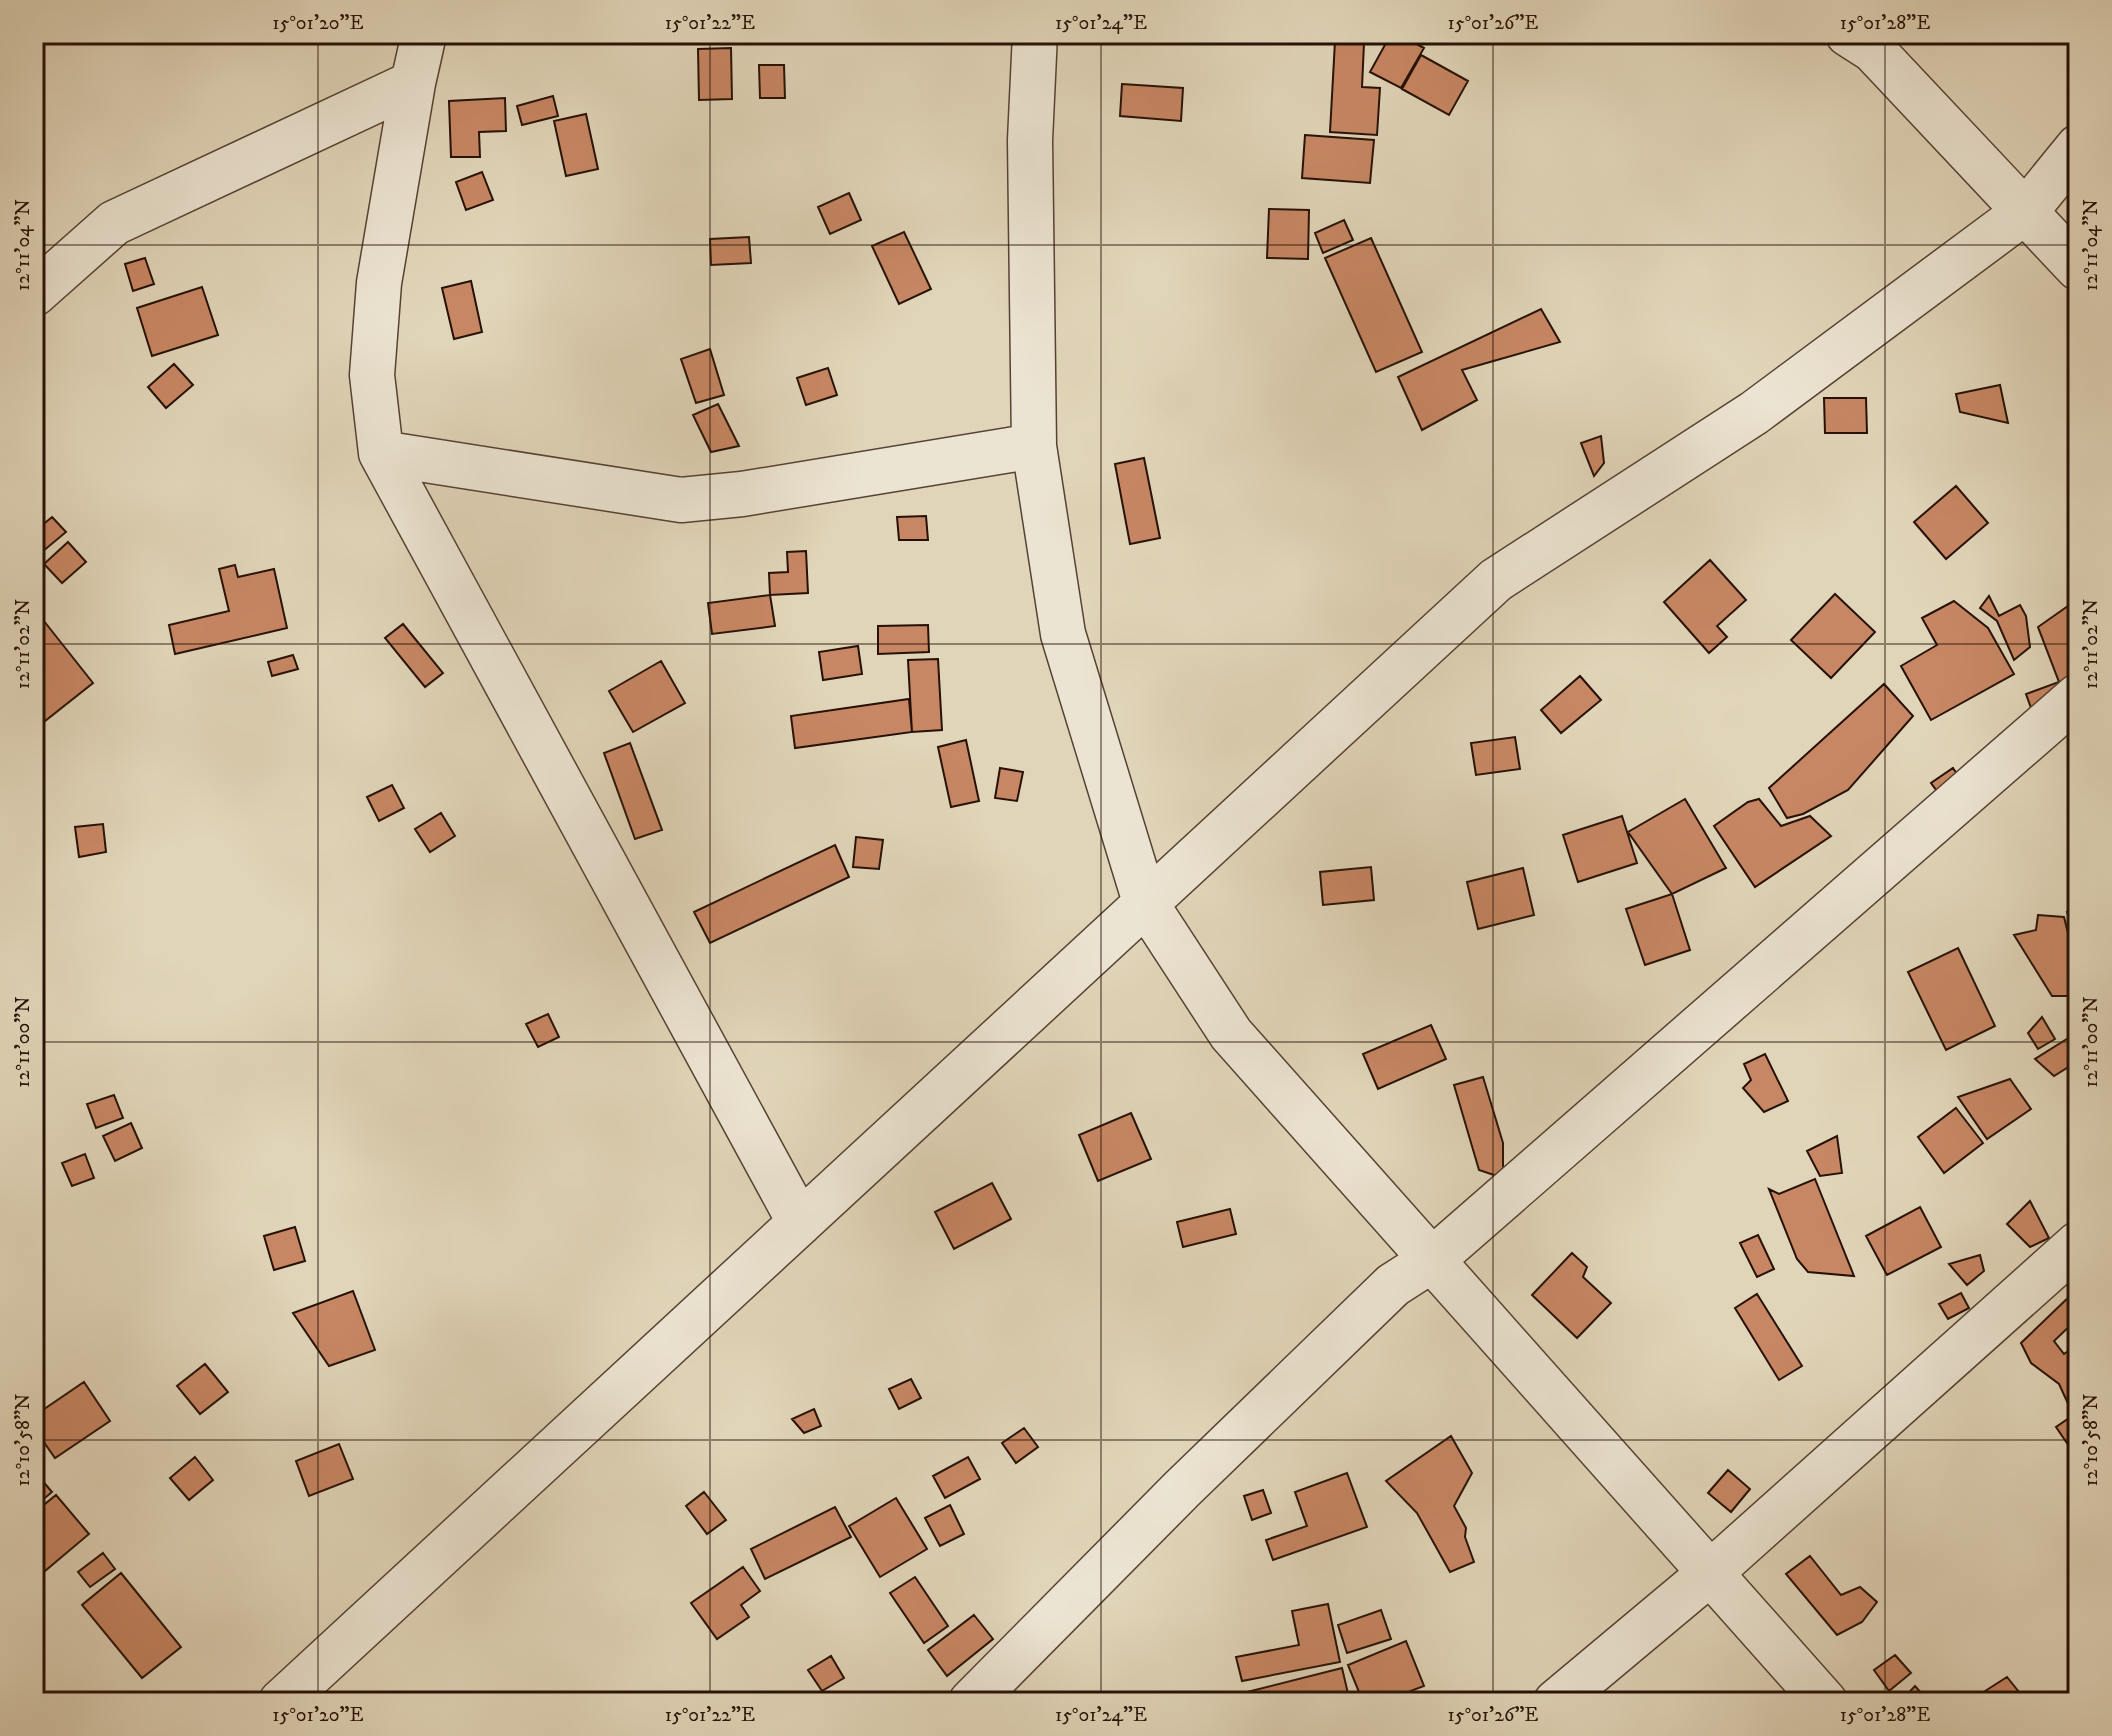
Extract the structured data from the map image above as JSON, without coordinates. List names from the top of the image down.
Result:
{
  "coordinates": [
    "15°01'20\"E",
    "15°01'22\"E",
    "15°01'24\"E",
    "15°01'26\"E",
    "15°01'28\"E",
    "12°11'04\"N",
    "12°11'02\"N",
    "12°11'00\"N",
    "12°10'58\"N"
  ]
}
